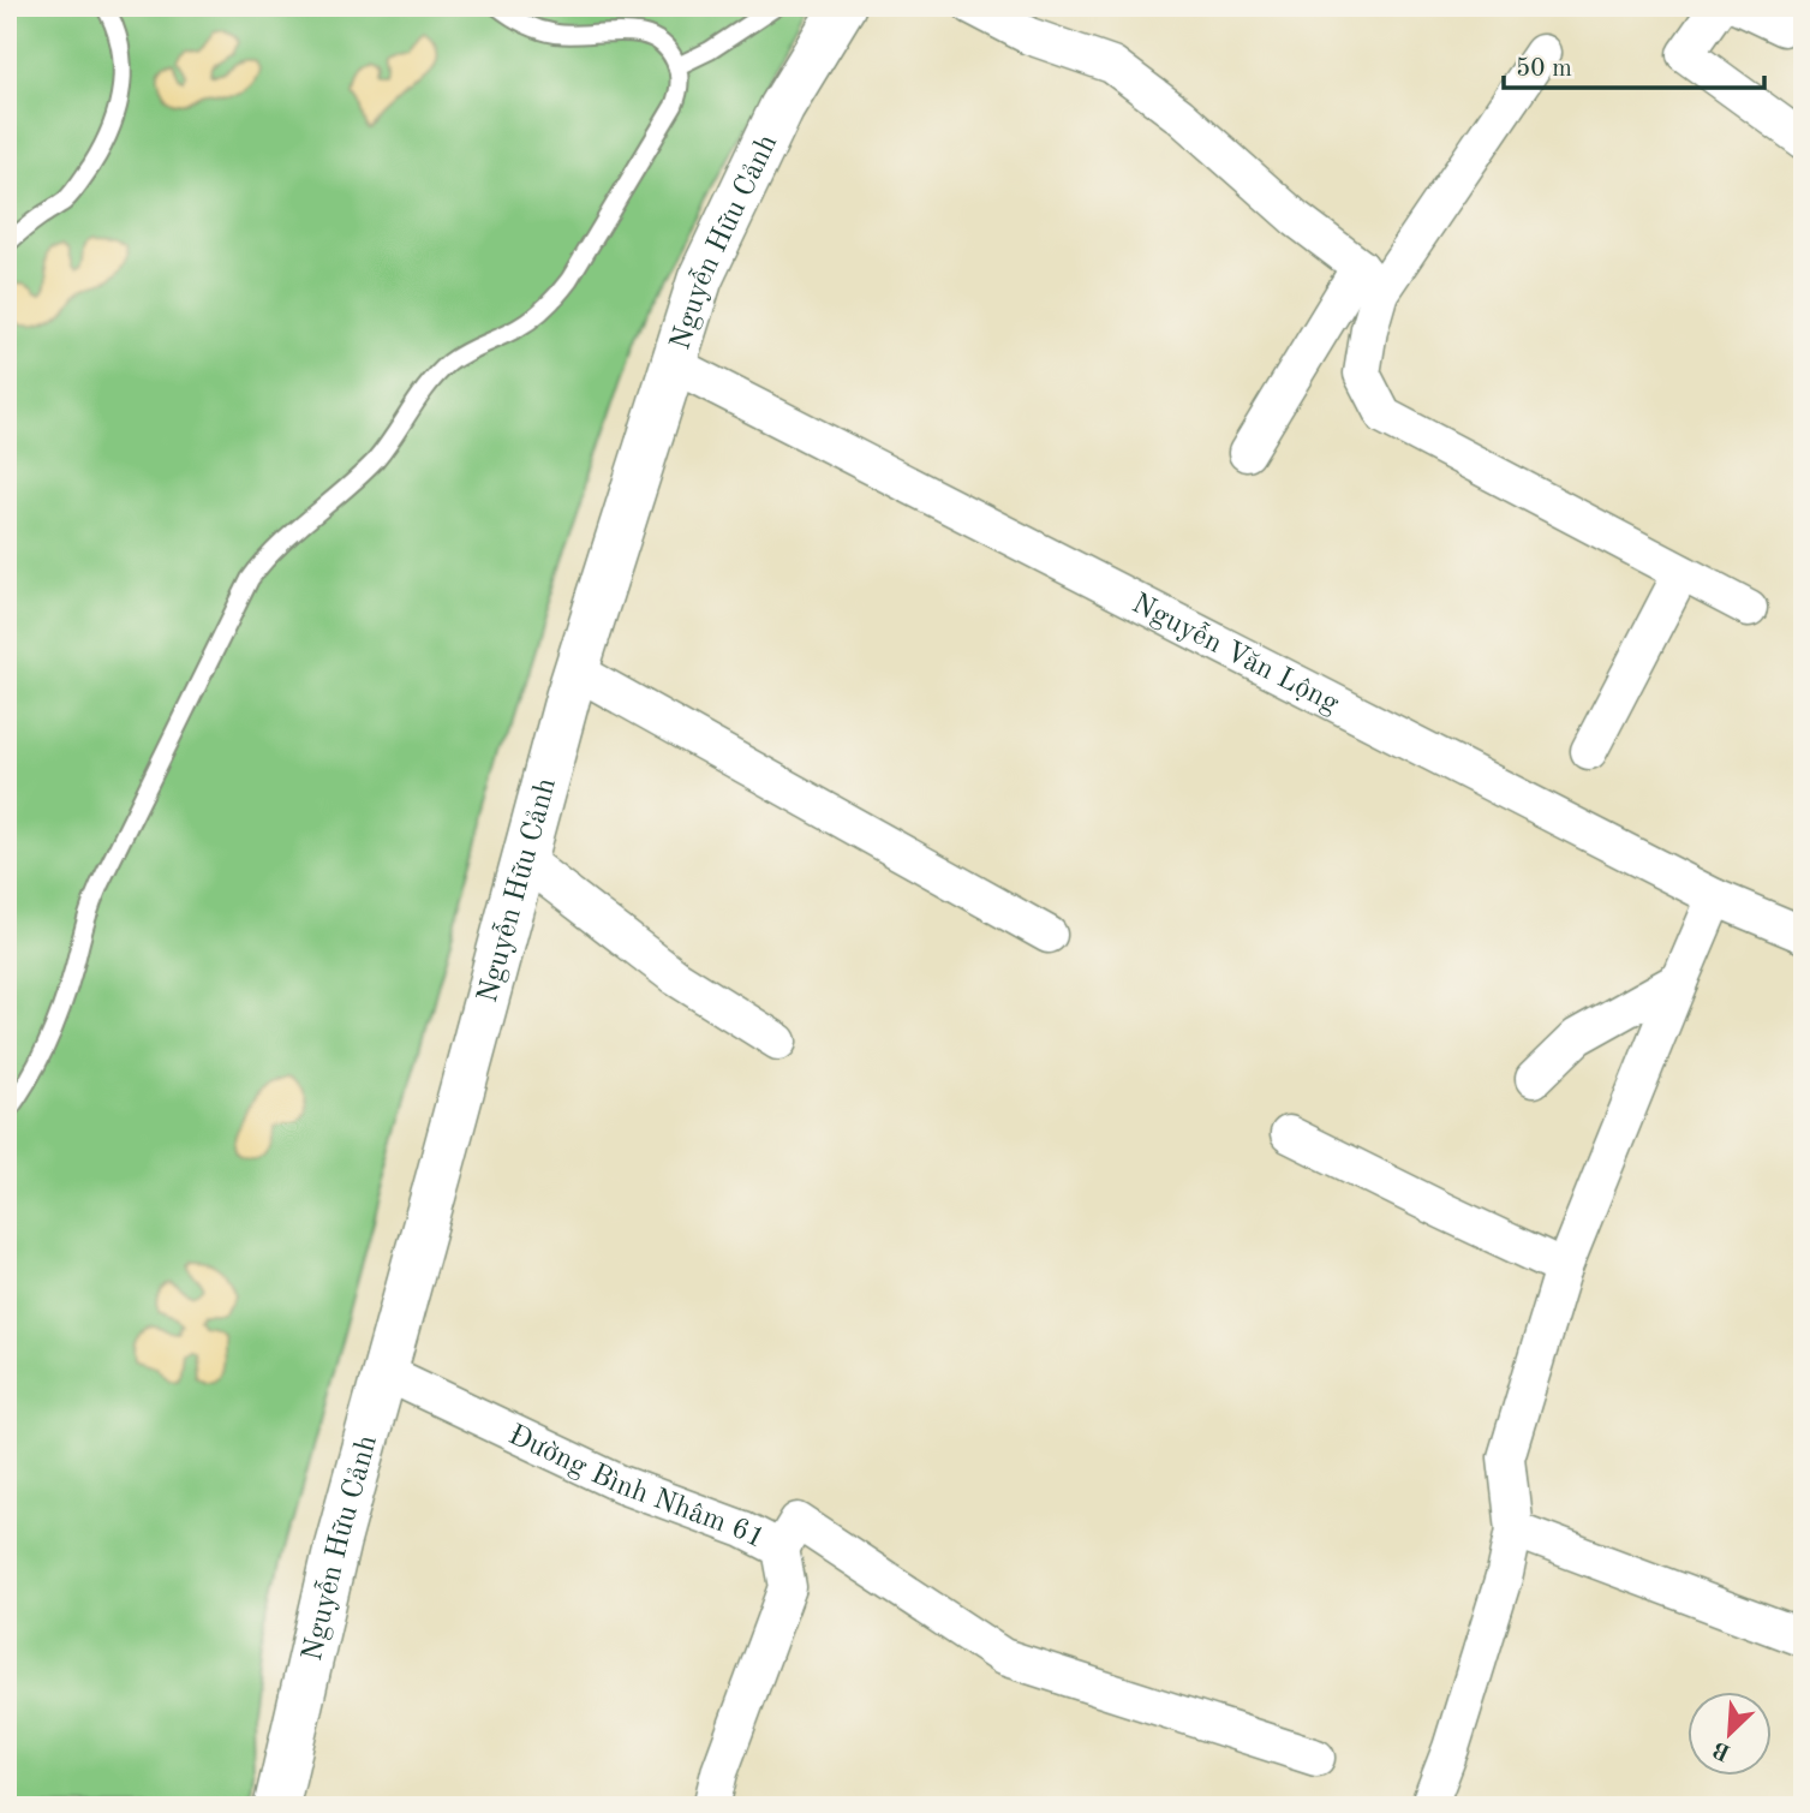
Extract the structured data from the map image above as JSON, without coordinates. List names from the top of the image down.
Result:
{
  "streets": {
    "street": ["Nguyễn Hữu Cảnh", "Nguyễn Văn Lộng", "Đường Bình Nhâm 61"]
  },
  "crossings": [
    ["Nguyễn Hữu Cảnh", "Nguyễn Văn Lộng"],
    ["Nguyễn Hữu Cảnh", "Đường Bình Nhâm 61"]
  ],
  "scale_bar": "50 m",
  "north": "bottom left"
}
